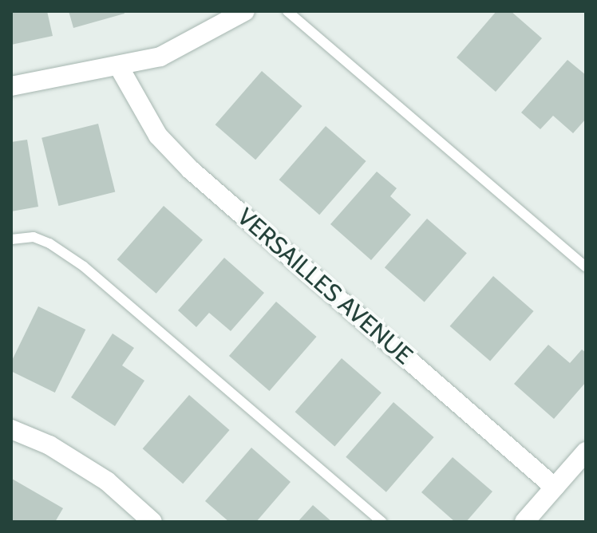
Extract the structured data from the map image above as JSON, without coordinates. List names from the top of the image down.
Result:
{
  "streets": {
    "street": ["VERSAILLES AVENUE"]
  }
}
